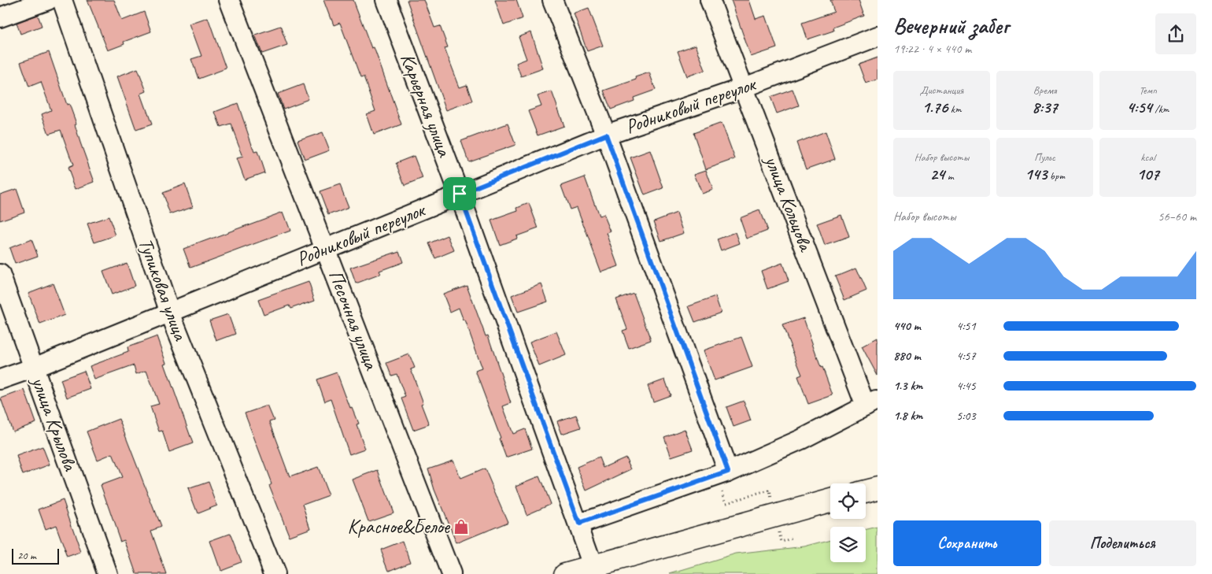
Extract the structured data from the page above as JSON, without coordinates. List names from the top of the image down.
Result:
{
  "streets": {
    "street": [
      "Карьерная улица",
      "Родниковый переулок",
      "улица Кольцова",
      "Тупиковая улица",
      "Песочная улица",
      "улица Крылова"
    ]
  },
  "crossings": [
    ["Карьерная улица", "Родниковый переулок"],
    ["Родниковый переулок", "улица Кольцова"],
    ["Родниковый переулок", "Тупиковая улица"],
    ["Родниковый переулок", "Песочная улица"],
    ["Родниковый переулок", "улица Крылова"]
  ],
  "places": {
    "shop": ["Красное&Белое"]
  },
  "scale_bar": "20 m",
  "page": {
    "heading": ["Вечерний забег", "19:22 · 4 × 440 m"],
    "stats": [
      ["Дистанция", "1.76 km"],
      ["Время", "8:37"],
      ["Темп", "4:54 /km"],
      ["Набор высоты", "24 m"],
      ["Пульс", "143 bpm"],
      ["kcal", "107"]
    ],
    "chart": ["Набор высоты", "56–60 m"],
    "list": [
      {
        "name": "440 m",
        "note": "4:51"
      },
      {
        "name": "880 m",
        "note": "4:57"
      },
      {
        "name": "1.3 km",
        "note": "4:45"
      },
      {
        "name": "1.8 km",
        "note": "5:03"
      }
    ],
    "buttons": ["Сохранить", "Поделиться"],
    "scale": "20 m"
  }
}
